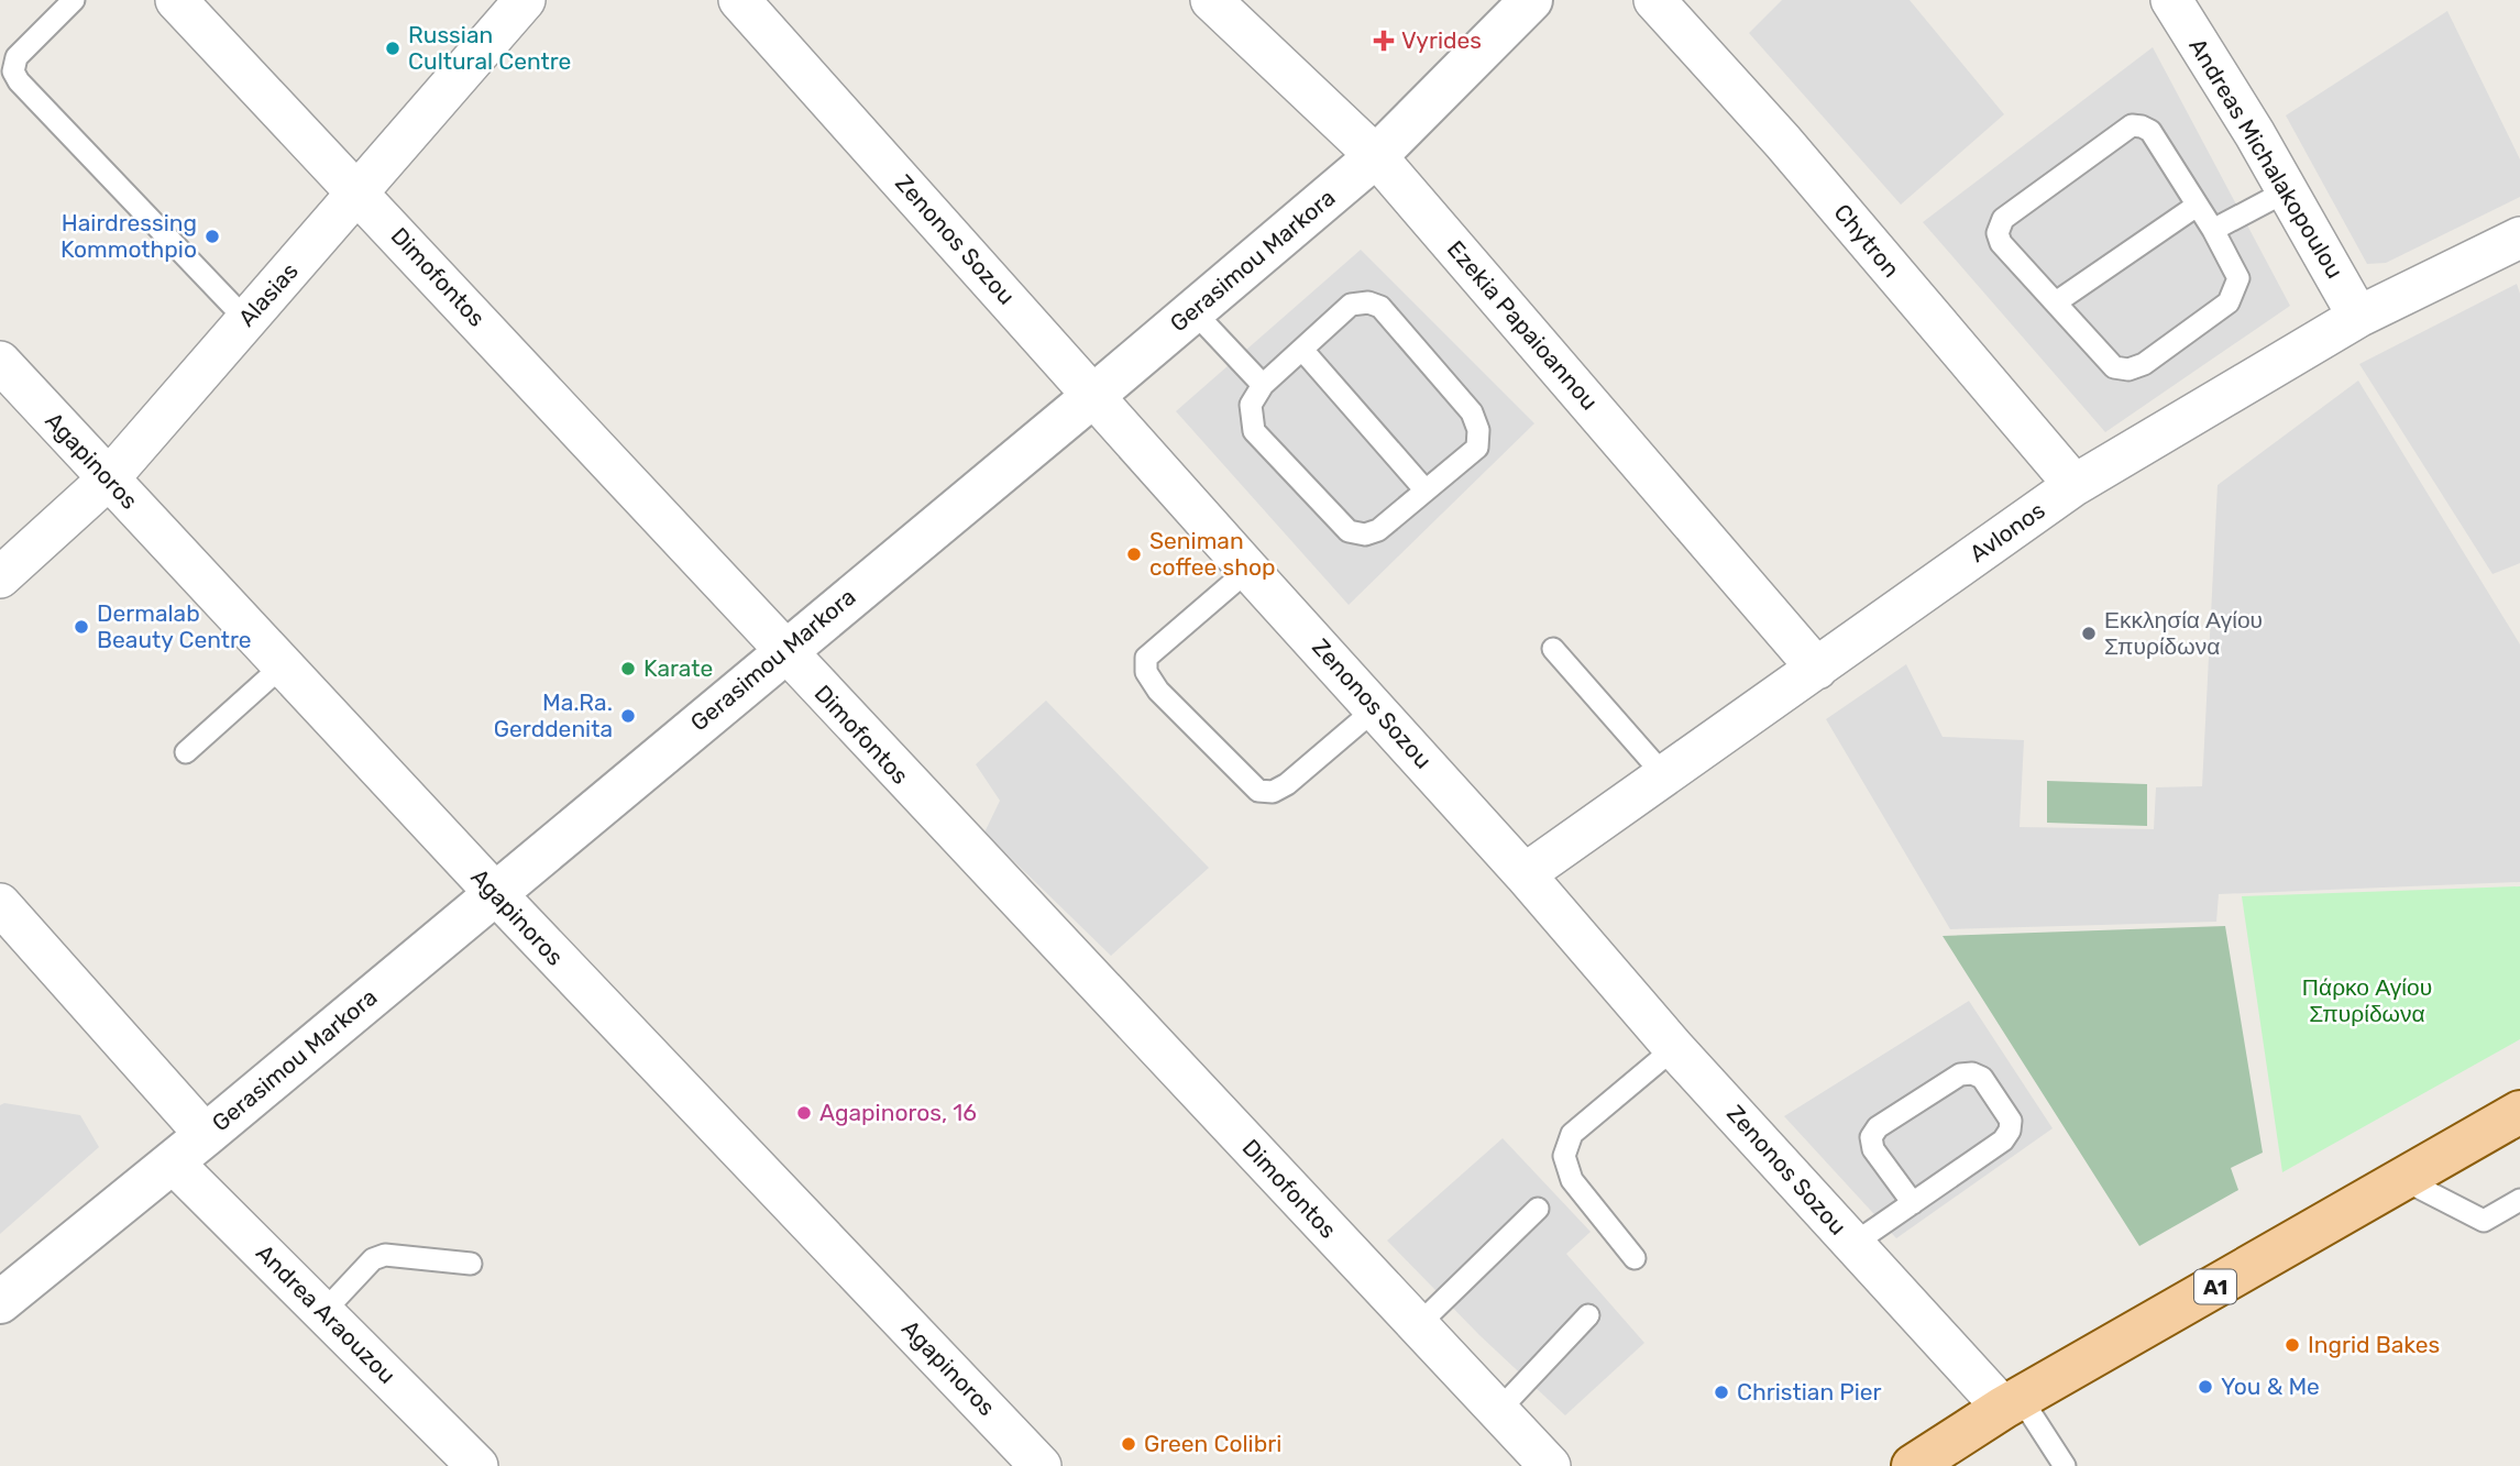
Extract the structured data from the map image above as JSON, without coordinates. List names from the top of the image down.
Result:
{
  "streets": {
    "main road": ["A1"],
    "street": [
      "Andreas Michalakopoulou",
      "Zenonos Sozou",
      "Chytron",
      "Gerasimou Markora",
      "Dimofontos",
      "Alasias",
      "Ezekia Papaioannou",
      "Agapinoros",
      "Avlonos",
      "Andrea Araouzou"
    ]
  },
  "crossings": [
    ["Andreas Michalakopoulou", "Avlonos"],
    ["Zenonos Sozou", "Gerasimou Markora"],
    ["Zenonos Sozou", "Avlonos"],
    ["Zenonos Sozou", "A1"],
    ["Chytron", "Avlonos"],
    ["Gerasimou Markora", "Dimofontos"],
    ["Gerasimou Markora", "Ezekia Papaioannou"],
    ["Gerasimou Markora", "Agapinoros"],
    ["Gerasimou Markora", "Andrea Araouzou"],
    ["Dimofontos", "Alasias"],
    ["Alasias", "Agapinoros"],
    ["Ezekia Papaioannou", "Avlonos"]
  ],
  "parks": ["Πάρκο Αγίου Σπυρίδωνα"],
  "places": {
    "health": ["Vyrides"],
    "other": [
      "Russian Cultural Centre",
      "Hairdressing Kommothpio",
      "Seniman coffee shop",
      "Dermalab Beauty Centre",
      "Εκκλησία Αγίου Σπυρίδωνα",
      "Karate",
      "Ma.Ra. Gerddenita",
      "Agapinoros, 16",
      "Ingrid Bakes",
      "You & Me",
      "Christian Pier",
      "Green Colibri"
    ]
  }
}
